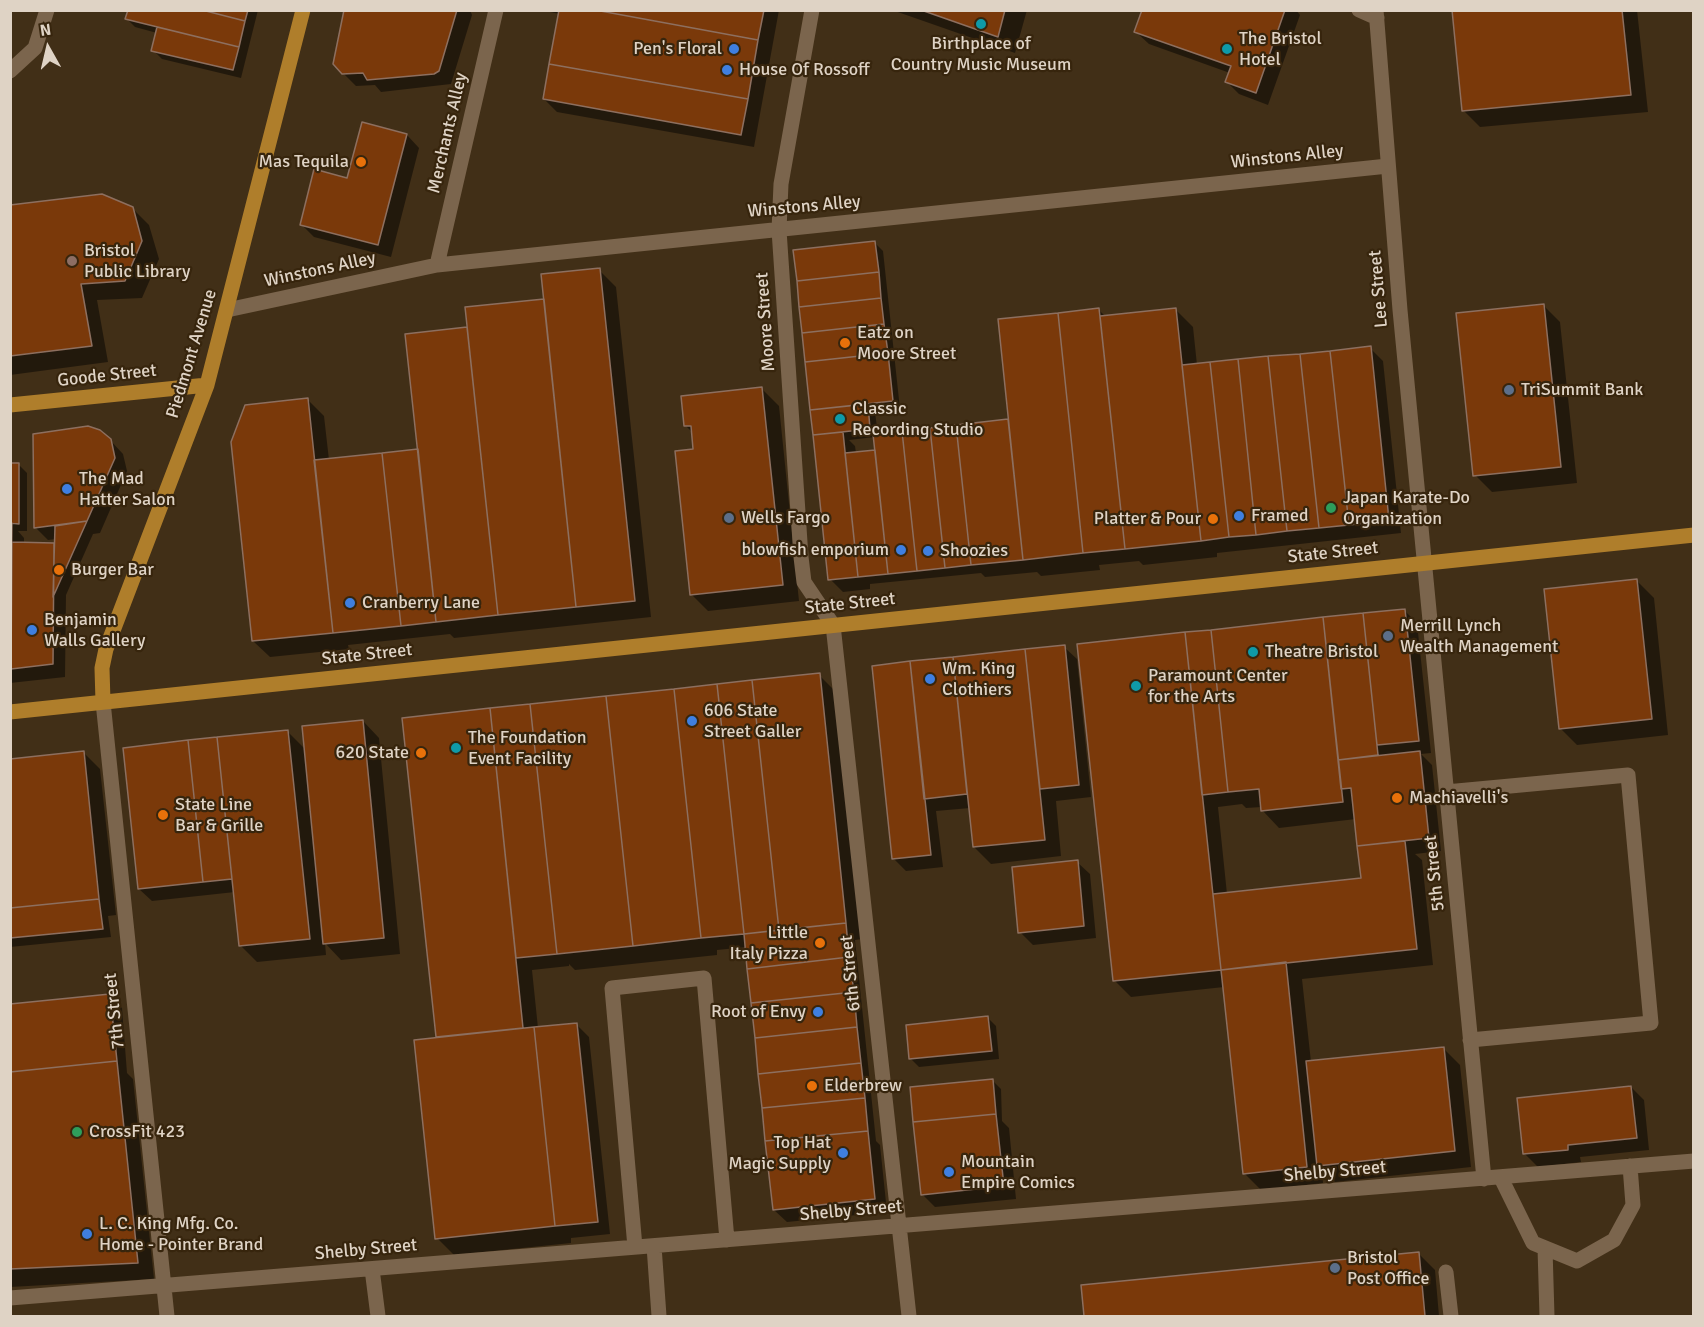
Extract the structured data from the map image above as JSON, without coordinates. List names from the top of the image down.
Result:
{
  "streets": {
    "main road": ["Piedmont Avenue", "Goode Street", "State Street"],
    "street": [
      "Merchants Alley",
      "Winstons Alley",
      "Lee Street",
      "Moore Street",
      "5th Street",
      "6th Street",
      "7th Street",
      "Shelby Street"
    ]
  },
  "crossings": [
    ["Merchants Alley", "Winstons Alley"],
    ["Winstons Alley", "Lee Street"],
    ["Winstons Alley", "Moore Street"],
    ["Winstons Alley", "Piedmont Avenue"],
    ["Lee Street", "State Street"],
    ["Lee Street", "5th Street"],
    ["Moore Street", "State Street"],
    ["Moore Street", "6th Street"],
    ["Piedmont Avenue", "Goode Street"],
    ["Piedmont Avenue", "State Street"],
    ["Piedmont Avenue", "7th Street"],
    ["State Street", "5th Street"],
    ["State Street", "6th Street"],
    ["State Street", "7th Street"],
    ["5th Street", "Shelby Street"],
    ["6th Street", "Shelby Street"],
    ["7th Street", "Shelby Street"]
  ],
  "places": [
    "Birthplace of Country Music Museum",
    "Pen's Floral",
    "The Bristol Hotel",
    "House Of Rossoff",
    "Mas Tequila",
    "Bristol Public Library",
    "Eatz on Moore Street",
    "TriSummit Bank",
    "Classic Recording Studio",
    "The Mad Hatter Salon",
    "Japan Karate-Do Organization",
    "Framed",
    "Wells Fargo",
    "Platter & Pour",
    "blowfish emporium",
    "Shoozies",
    "Burger Bar",
    "Cranberry Lane",
    "Benjamin Walls Gallery",
    "Merrill Lynch Wealth Management",
    "Theatre Bristol",
    "Wm. King Clothiers",
    "Paramount Center for the Arts",
    "606 State Street Galler",
    "The Foundation Event Facility",
    "620 State",
    "Machiavelli's",
    "State Line Bar & Grille",
    "Little Italy Pizza",
    "Root of Envy",
    "Elderbrew",
    "CrossFit 423",
    "Top Hat Magic Supply",
    "Mountain Empire Comics",
    "L. C. King Mfg. Co. Home - Pointer Brand",
    "Bristol Post Office"
  ],
  "north": "top"
}
